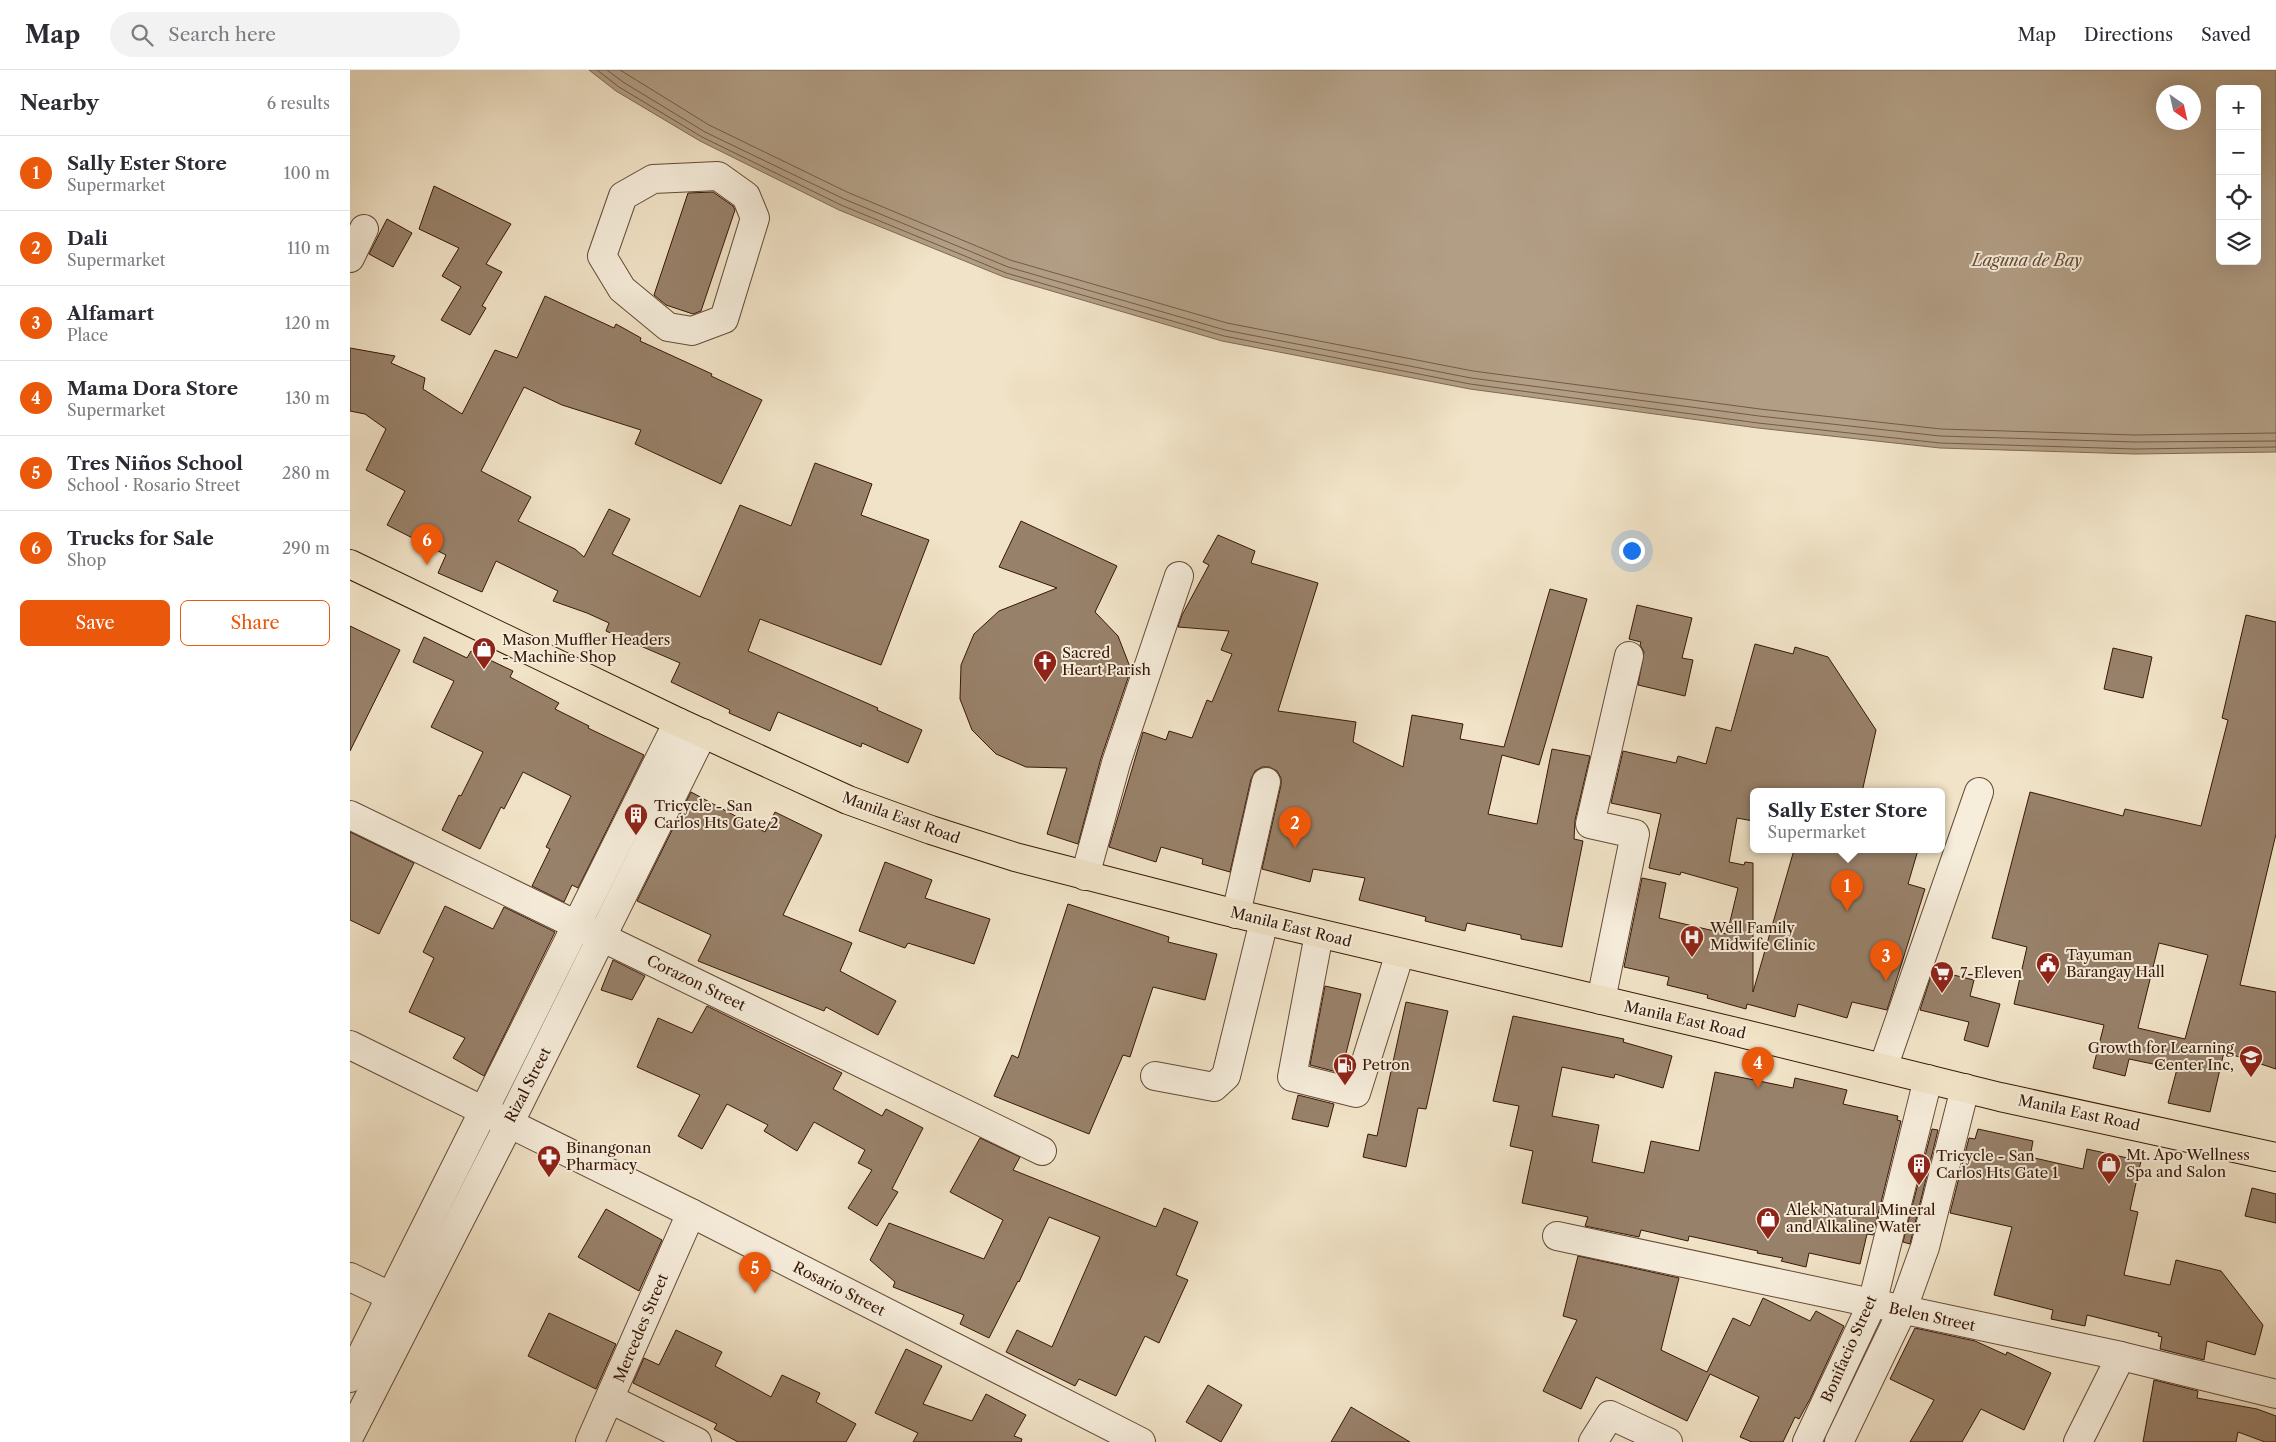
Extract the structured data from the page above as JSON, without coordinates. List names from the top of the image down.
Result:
{
  "streets": {
    "main road": ["Manila East Road"],
    "street": [
      "Corazon Street",
      "Rizal Street",
      "Rosario Street",
      "Belen Street",
      "Mercedes Street",
      "Bonifacio Street"
    ]
  },
  "crossings": [
    ["Manila East Road", "Rizal Street"],
    ["Manila East Road", "Bonifacio Street"],
    ["Corazon Street", "Rizal Street"],
    ["Rizal Street", "Rosario Street"],
    ["Rosario Street", "Mercedes Street"],
    ["Belen Street", "Bonifacio Street"]
  ],
  "water": ["Laguna de Bay"],
  "places": {
    "shop": ["Mason Muffler Headers - Machine Shop", "Mt. Apo Wellness Spa and Salon", "Alek Natural Mineral and Alkaline Water"],
    "church": ["Sacred Heart Parish"],
    "building": ["Tricycle - San Carlos Hts Gate 2", "Tricycle - San Carlos Hts Gate 1"],
    "hospital": ["Well Family Midwife Clinic"],
    "public building": ["Tayuman Barangay Hall"],
    "supermarket": ["7-Eleven"],
    "school or university": ["Growth for Learning Center Inc,"],
    "fuel station": ["Petron"],
    "pharmacy": ["Binangonan Pharmacy"]
  },
  "north": "bottom right",
  "page": {
    "header": "Map",
    "search": "Search here",
    "nav": ["Map", "Directions", "Saved"],
    "heading": ["Nearby", "6 results"],
    "map_buttons": ["+", "−"],
    "list": [
      {
        "mark": "1",
        "name": "Sally Ester Store",
        "note": "Supermarket",
        "value": "100 m"
      },
      {
        "mark": "2",
        "name": "Dali",
        "note": "Supermarket",
        "value": "110 m"
      },
      {
        "mark": "3",
        "name": "Alfamart",
        "note": "Place",
        "value": "120 m"
      },
      {
        "mark": "4",
        "name": "Mama Dora Store",
        "note": "Supermarket",
        "value": "130 m"
      },
      {
        "mark": "5",
        "name": "Tres Niños School",
        "note": "School · Rosario Street",
        "value": "280 m"
      },
      {
        "mark": "6",
        "name": "Trucks for Sale",
        "note": "Shop",
        "value": "290 m"
      }
    ],
    "pins": [
      "6",
      "2",
      "1",
      "3",
      "4",
      "5"
    ],
    "buttons": ["Save", "Share"],
    "popup": ["Sally Ester Store", "Supermarket"]
  }
}
